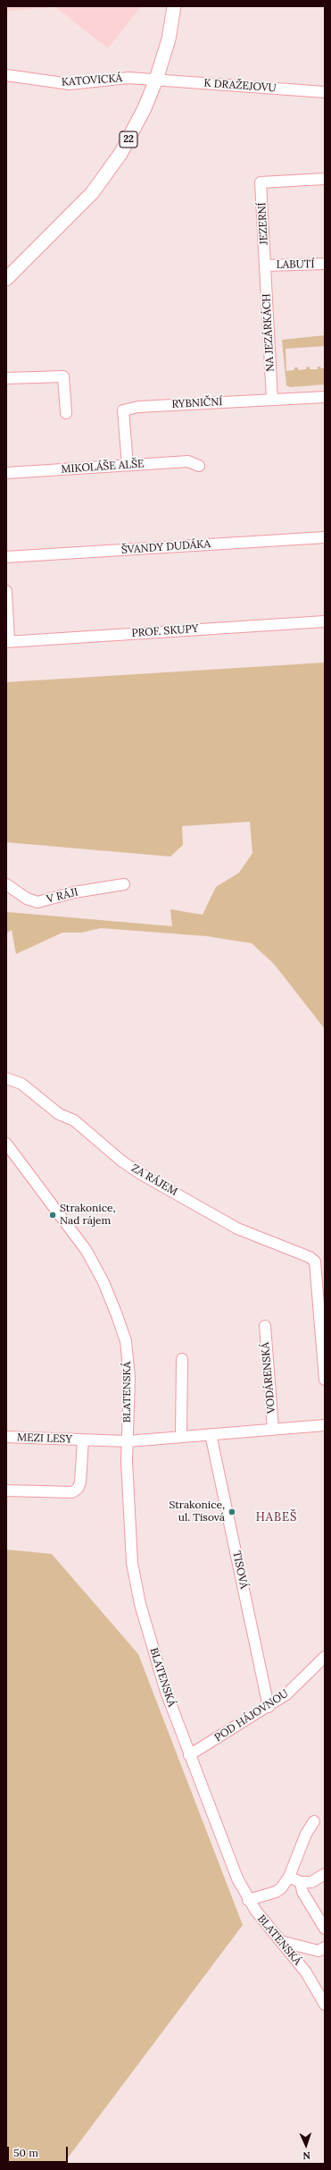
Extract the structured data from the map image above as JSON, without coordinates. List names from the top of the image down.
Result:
{
  "streets": {
    "main road": ["22"],
    "street": [
      "KATOVICKÁ",
      "K DRAŽEJOVU",
      "JEZERNÍ",
      "LABUTÍ",
      "NA JEZÁRKÁCH",
      "RYBNIČNÍ",
      "MIKOLÁŠE ALŠE",
      "ŠVANDY DUDÁKA",
      "PROF. SKUPY",
      "V RÁJI",
      "ZA RÁJEM",
      "VODÁRENSKÁ",
      "BLATENSKÁ",
      "MEZI LESY",
      "TISOVÁ",
      "POD HÁJOVNOU"
    ]
  },
  "crossings": [
    ["KATOVICKÁ", "K DRAŽEJOVU"],
    ["KATOVICKÁ", "22"],
    ["K DRAŽEJOVU", "22"],
    ["JEZERNÍ", "LABUTÍ"],
    ["JEZERNÍ", "NA JEZÁRKÁCH"],
    ["LABUTÍ", "NA JEZÁRKÁCH"],
    ["NA JEZÁRKÁCH", "RYBNIČNÍ"],
    ["RYBNIČNÍ", "MIKOLÁŠE ALŠE"],
    ["VODÁRENSKÁ", "BLATENSKÁ"],
    ["VODÁRENSKÁ", "MEZI LESY"],
    ["VODÁRENSKÁ", "TISOVÁ"],
    ["BLATENSKÁ", "MEZI LESY"],
    ["BLATENSKÁ", "POD HÁJOVNOU"],
    ["TISOVÁ", "POD HÁJOVNOU"]
  ],
  "districts": ["HABEŠ"],
  "places": ["Strakonice, Nad rájem", "Strakonice, ul. Tisová"],
  "scale_bar": "50 m",
  "north": "bottom"
}
